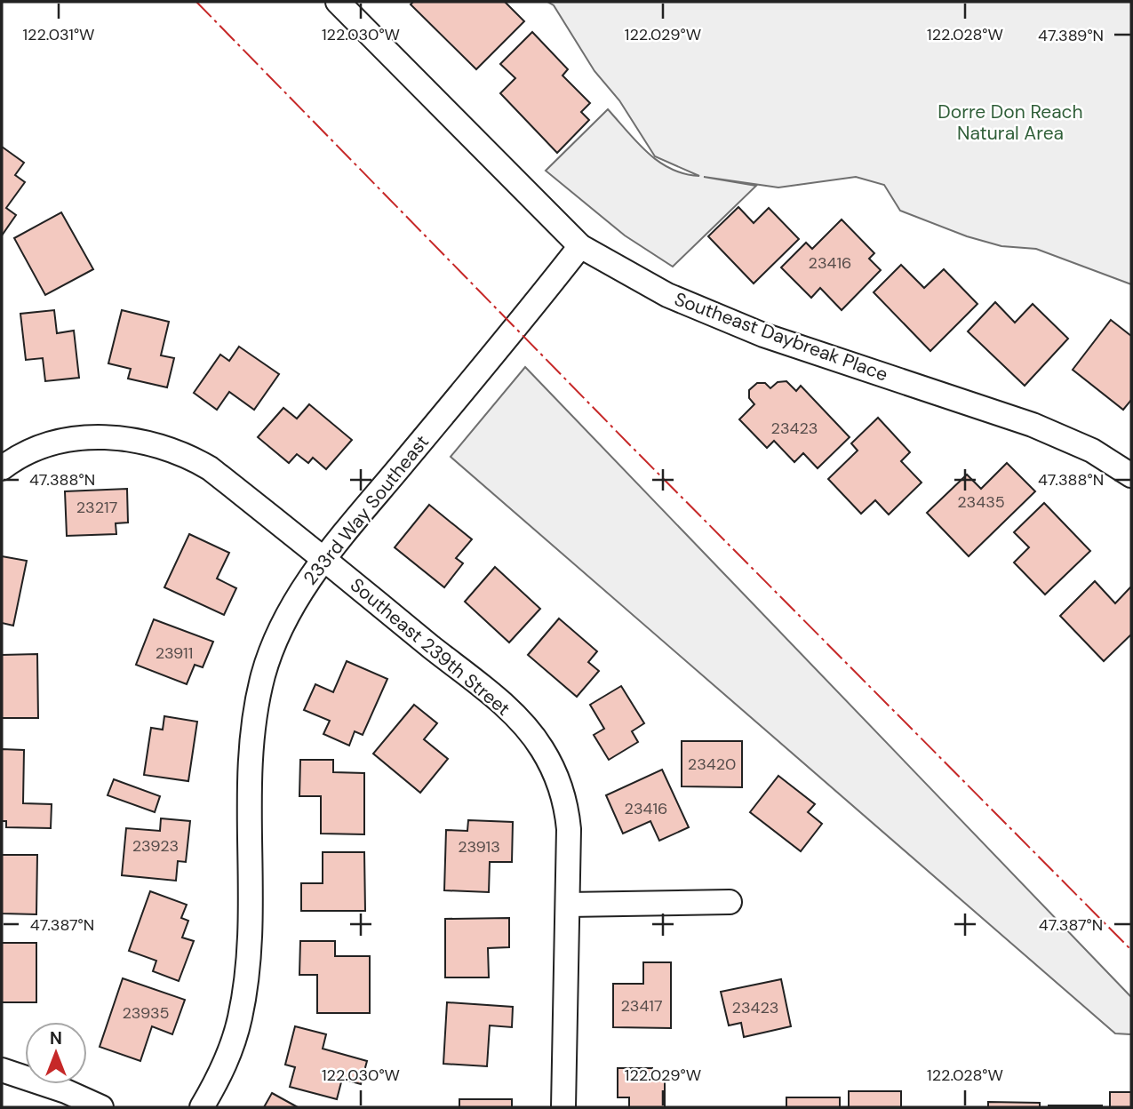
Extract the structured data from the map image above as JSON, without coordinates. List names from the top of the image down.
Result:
{
  "streets": {
    "street": ["Southeast Daybreak Place", "233rd Way Southeast", "Southeast 239th Street"]
  },
  "crossings": [
    ["Southeast Daybreak Place", "233rd Way Southeast"],
    ["233rd Way Southeast", "Southeast 239th Street"]
  ],
  "parks": ["Dorre Don Reach Natural Area"],
  "house_numbers": [
    "23416",
    "23423",
    "23435",
    "23217",
    "23911",
    "23420",
    "23416",
    "23923",
    "23913",
    "23417",
    "23423",
    "23935"
  ],
  "north": "top",
  "coordinates": [
    "122.031°W",
    "122.030°W",
    "122.029°W",
    "122.028°W",
    "47.389°N",
    "47.388°N",
    "47.387°N"
  ]
}
